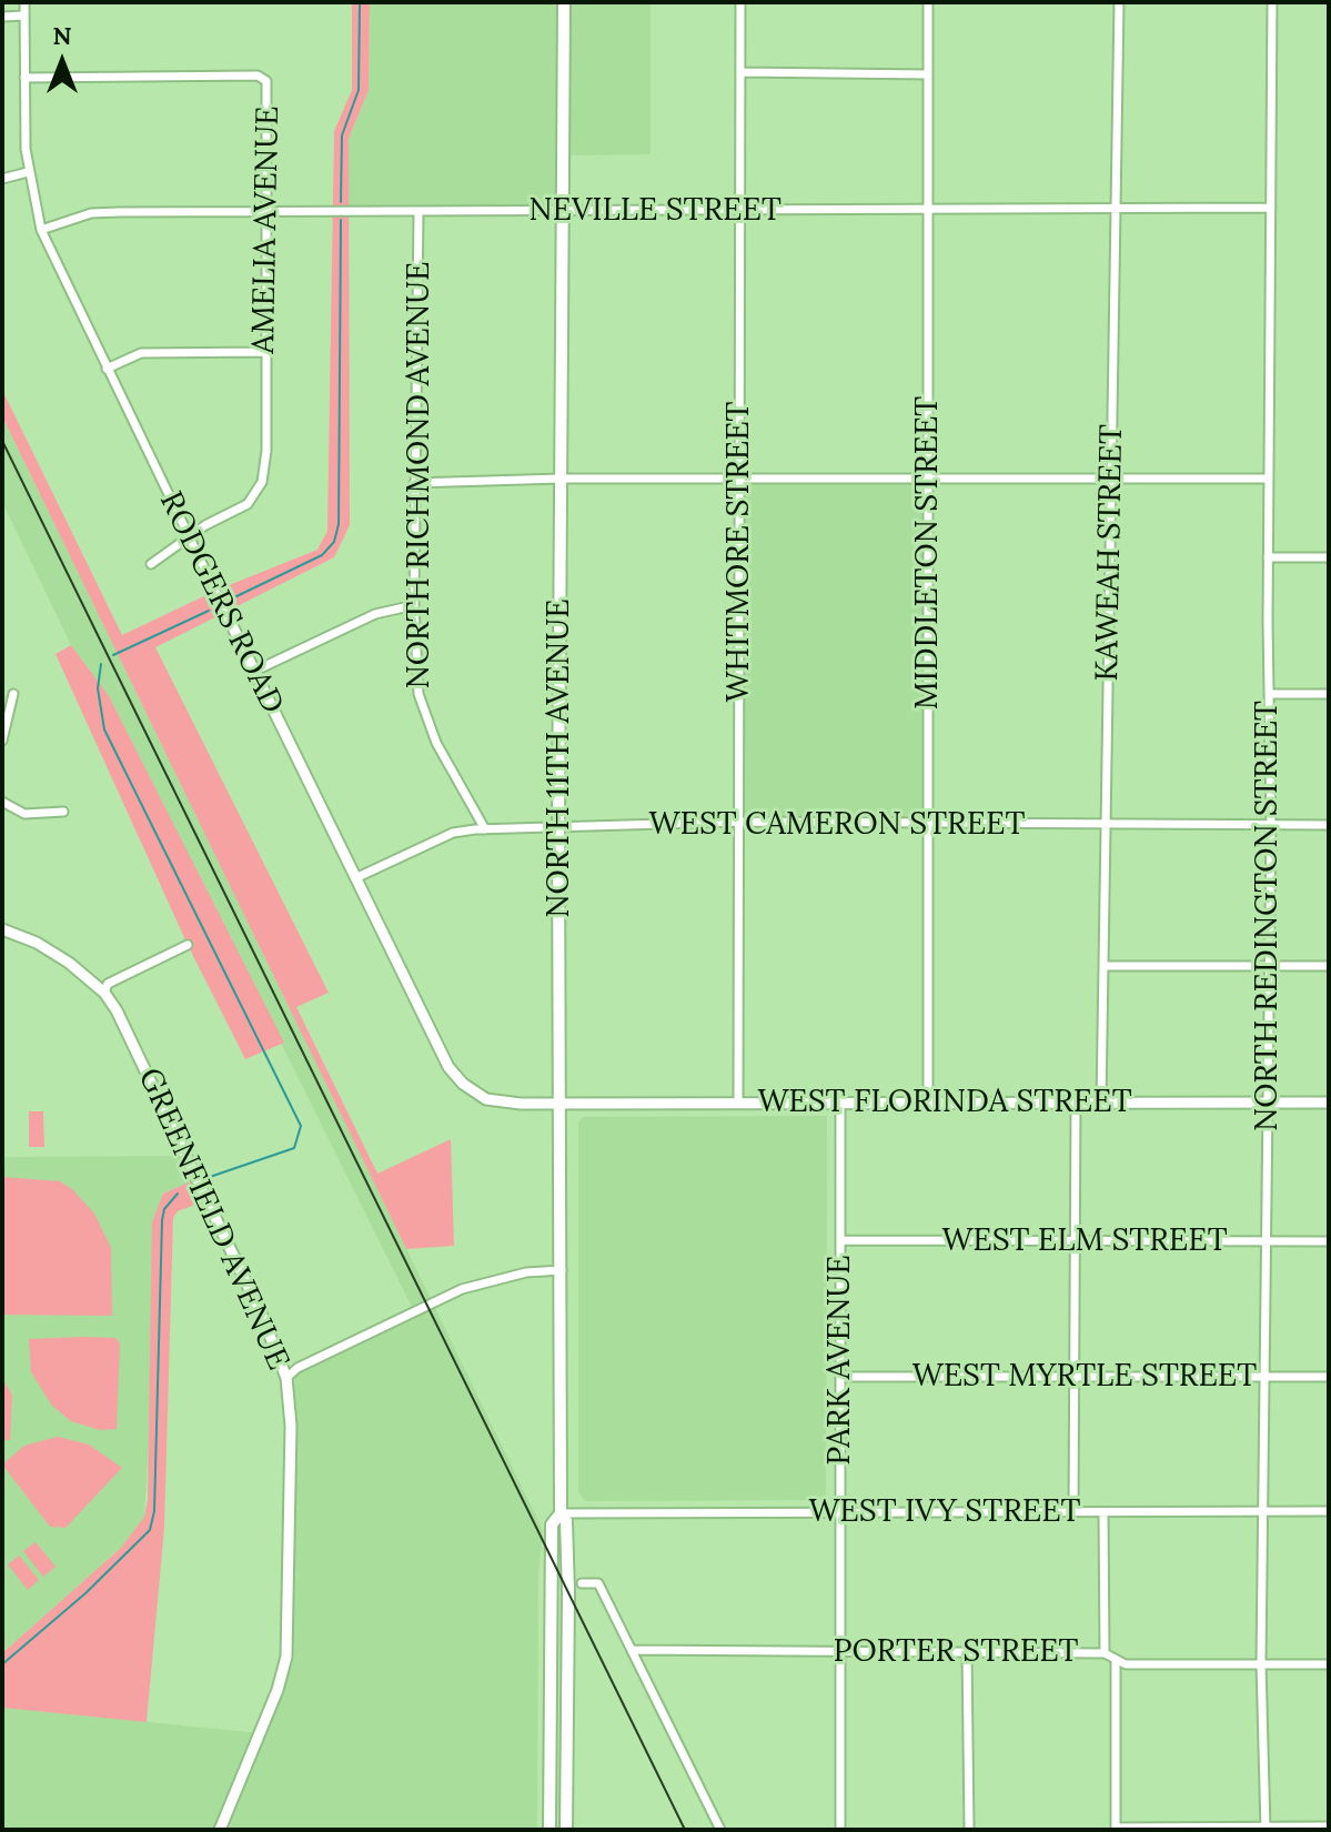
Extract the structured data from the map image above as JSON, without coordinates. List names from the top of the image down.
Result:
{
  "streets": {
    "main road": ["NORTH 11TH AVENUE"],
    "street": [
      "NEVILLE STREET",
      "AMELIA AVENUE",
      "NORTH RICHMOND AVENUE",
      "WHITMORE STREET",
      "MIDDLETON STREET",
      "KAWEAH STREET",
      "RODGERS ROAD",
      "WEST CAMERON STREET",
      "NORTH REDINGTON STREET",
      "WEST FLORINDA STREET",
      "GREENFIELD AVENUE",
      "WEST ELM STREET",
      "PARK AVENUE",
      "WEST MYRTLE STREET",
      "WEST IVY STREET",
      "PORTER STREET"
    ]
  },
  "crossings": [
    ["NEVILLE STREET", "AMELIA AVENUE"],
    ["NEVILLE STREET", "NORTH RICHMOND AVENUE"],
    ["NEVILLE STREET", "WHITMORE STREET"],
    ["NEVILLE STREET", "MIDDLETON STREET"],
    ["NEVILLE STREET", "KAWEAH STREET"],
    ["NEVILLE STREET", "RODGERS ROAD"],
    ["NEVILLE STREET", "NORTH 11TH AVENUE"],
    ["NEVILLE STREET", "NORTH REDINGTON STREET"],
    ["AMELIA AVENUE", "RODGERS ROAD"],
    ["NORTH RICHMOND AVENUE", "WEST CAMERON STREET"],
    ["WHITMORE STREET", "WEST CAMERON STREET"],
    ["WHITMORE STREET", "WEST FLORINDA STREET"],
    ["MIDDLETON STREET", "WEST CAMERON STREET"],
    ["MIDDLETON STREET", "WEST FLORINDA STREET"],
    ["KAWEAH STREET", "WEST CAMERON STREET"],
    ["KAWEAH STREET", "WEST FLORINDA STREET"],
    ["RODGERS ROAD", "NORTH 11TH AVENUE"],
    ["RODGERS ROAD", "WEST CAMERON STREET"],
    ["RODGERS ROAD", "WEST FLORINDA STREET"],
    ["NORTH 11TH AVENUE", "WEST CAMERON STREET"],
    ["NORTH 11TH AVENUE", "WEST FLORINDA STREET"],
    ["NORTH 11TH AVENUE", "WEST IVY STREET"],
    ["WEST CAMERON STREET", "NORTH REDINGTON STREET"],
    ["NORTH REDINGTON STREET", "WEST FLORINDA STREET"],
    ["NORTH REDINGTON STREET", "WEST ELM STREET"],
    ["NORTH REDINGTON STREET", "WEST MYRTLE STREET"],
    ["NORTH REDINGTON STREET", "WEST IVY STREET"],
    ["NORTH REDINGTON STREET", "PORTER STREET"],
    ["WEST FLORINDA STREET", "PARK AVENUE"],
    ["WEST ELM STREET", "PARK AVENUE"],
    ["PARK AVENUE", "WEST MYRTLE STREET"],
    ["PARK AVENUE", "WEST IVY STREET"],
    ["PARK AVENUE", "PORTER STREET"]
  ],
  "north": "top"
}
